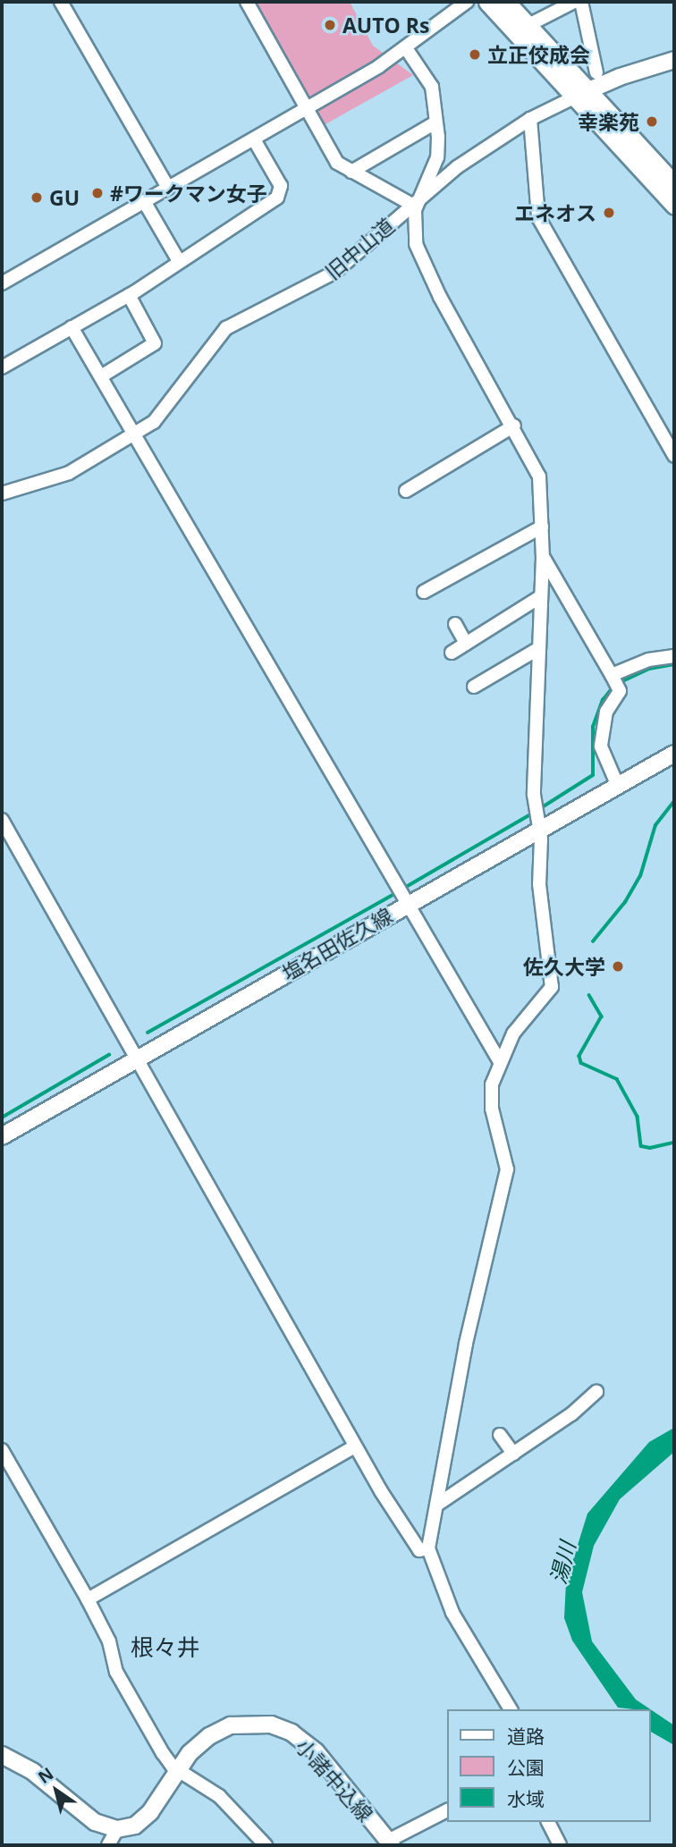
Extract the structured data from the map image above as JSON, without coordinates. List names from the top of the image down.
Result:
{
  "streets": {
    "main road": ["旧中山道", "塩名田佐久線", "小諸中込線"]
  },
  "districts": ["根々井"],
  "water": ["湯川"],
  "places": [
    "AUTO Rs",
    "立正佼成会",
    "幸楽苑",
    "#ワークマン女子",
    "GU",
    "エネオス",
    "佐久大学"
  ],
  "legend": ["道路", "公園", "水域"],
  "north": "top left"
}
